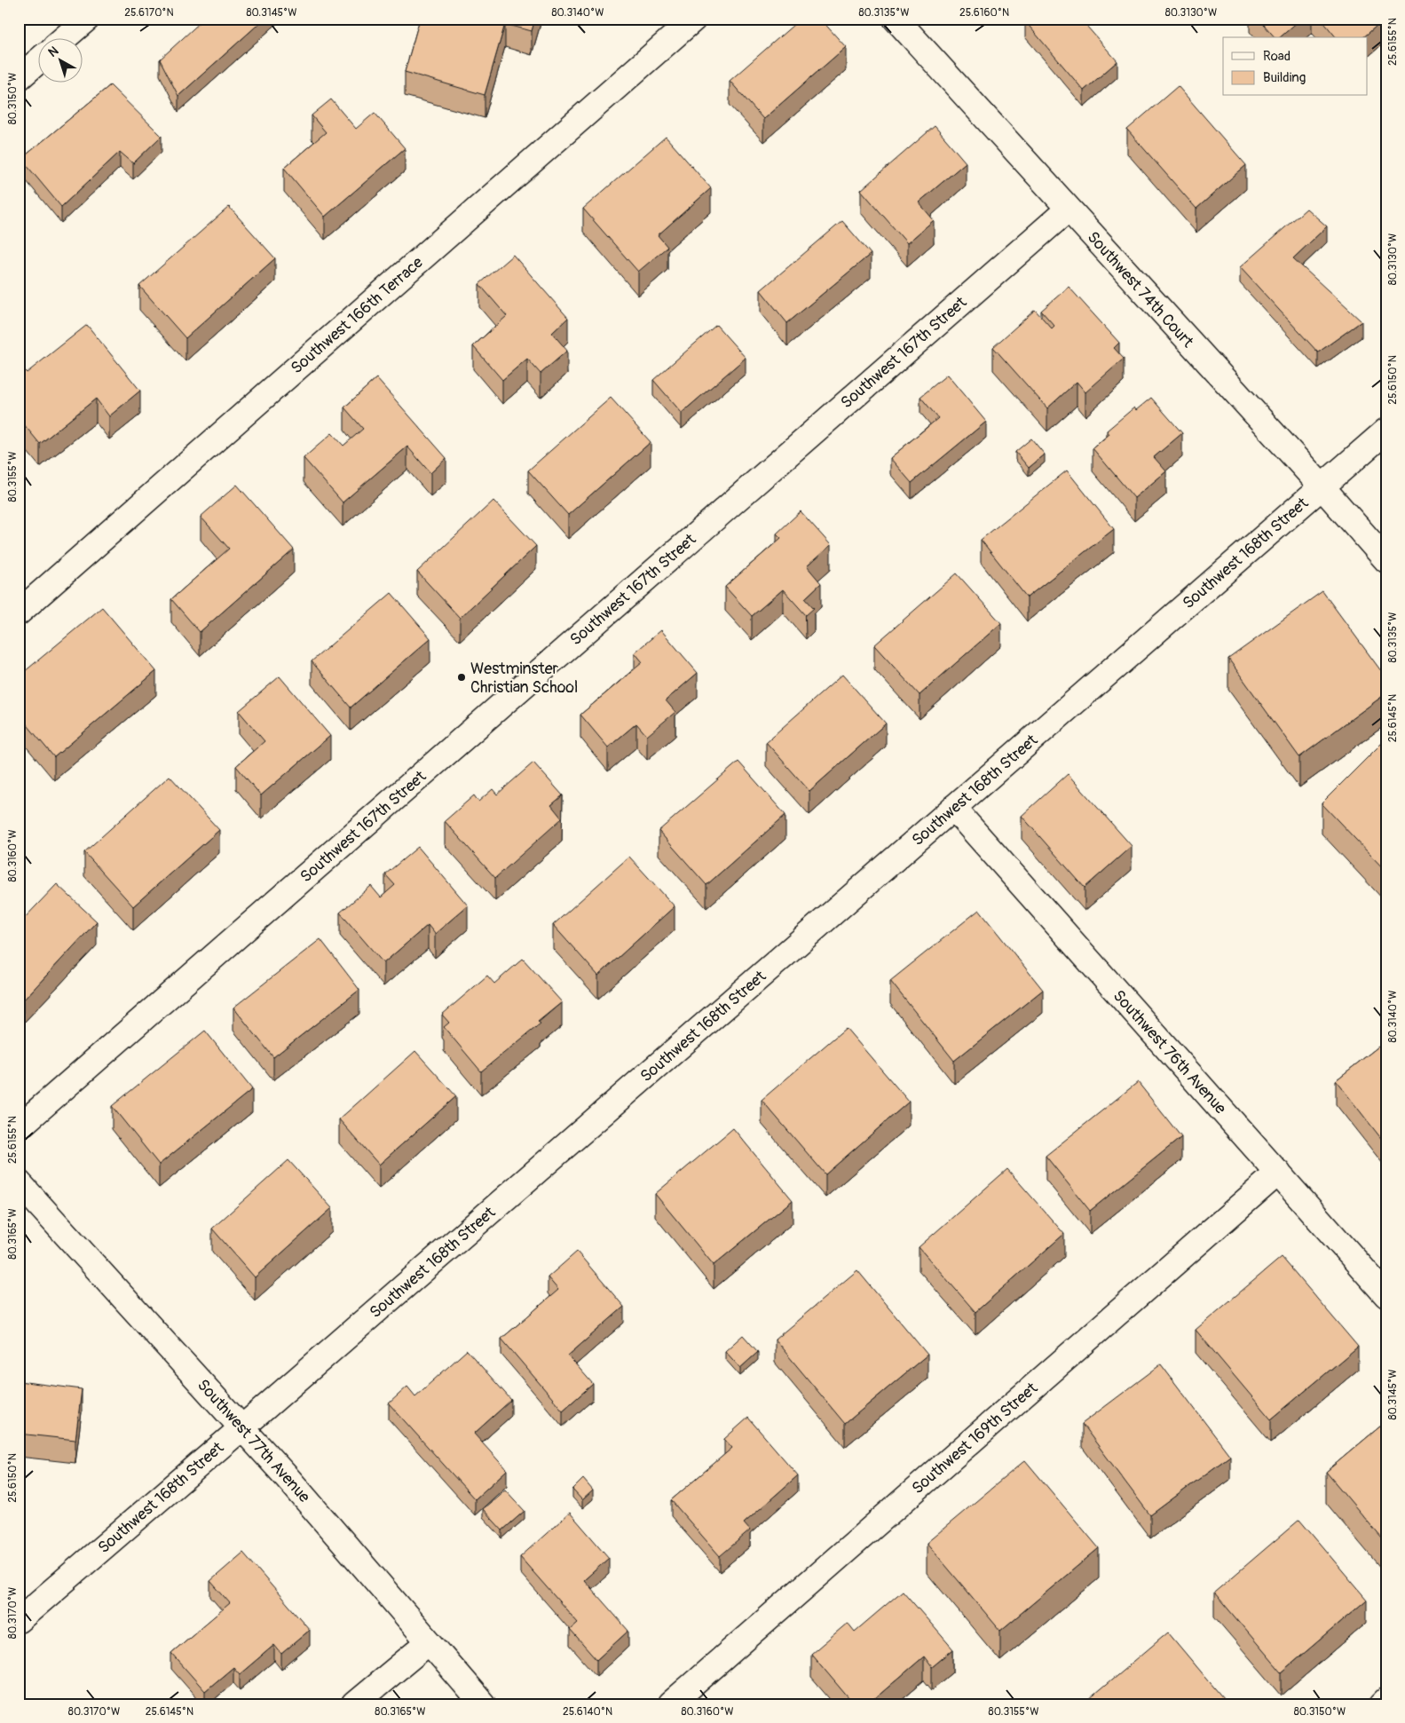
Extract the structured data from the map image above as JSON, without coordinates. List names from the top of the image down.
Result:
{
  "streets": {
    "street": [
      "Southwest 74th Court",
      "Southwest 166th Terrace",
      "Southwest 167th Street",
      "Southwest 168th Street",
      "Southwest 76th Avenue",
      "Southwest 169th Street",
      "Southwest 77th Avenue"
    ]
  },
  "crossings": [
    ["Southwest 74th Court", "Southwest 167th Street"],
    ["Southwest 74th Court", "Southwest 168th Street"],
    ["Southwest 168th Street", "Southwest 76th Avenue"],
    ["Southwest 168th Street", "Southwest 77th Avenue"],
    ["Southwest 76th Avenue", "Southwest 169th Street"]
  ],
  "places": ["Westminster Christian School"],
  "legend": ["Road", "Building"],
  "north": "top left",
  "coordinates": [
    "25.6170°N",
    "80.3145°W",
    "80.3140°W",
    "80.3135°W",
    "25.6160°N",
    "80.3130°W",
    "25.6155°N",
    "80.3150°W",
    "25.6150°N",
    "80.3155°W",
    "25.6145°N",
    "80.3160°W",
    "80.3165°W",
    "80.3170°W",
    "25.6140°N"
  ]
}
